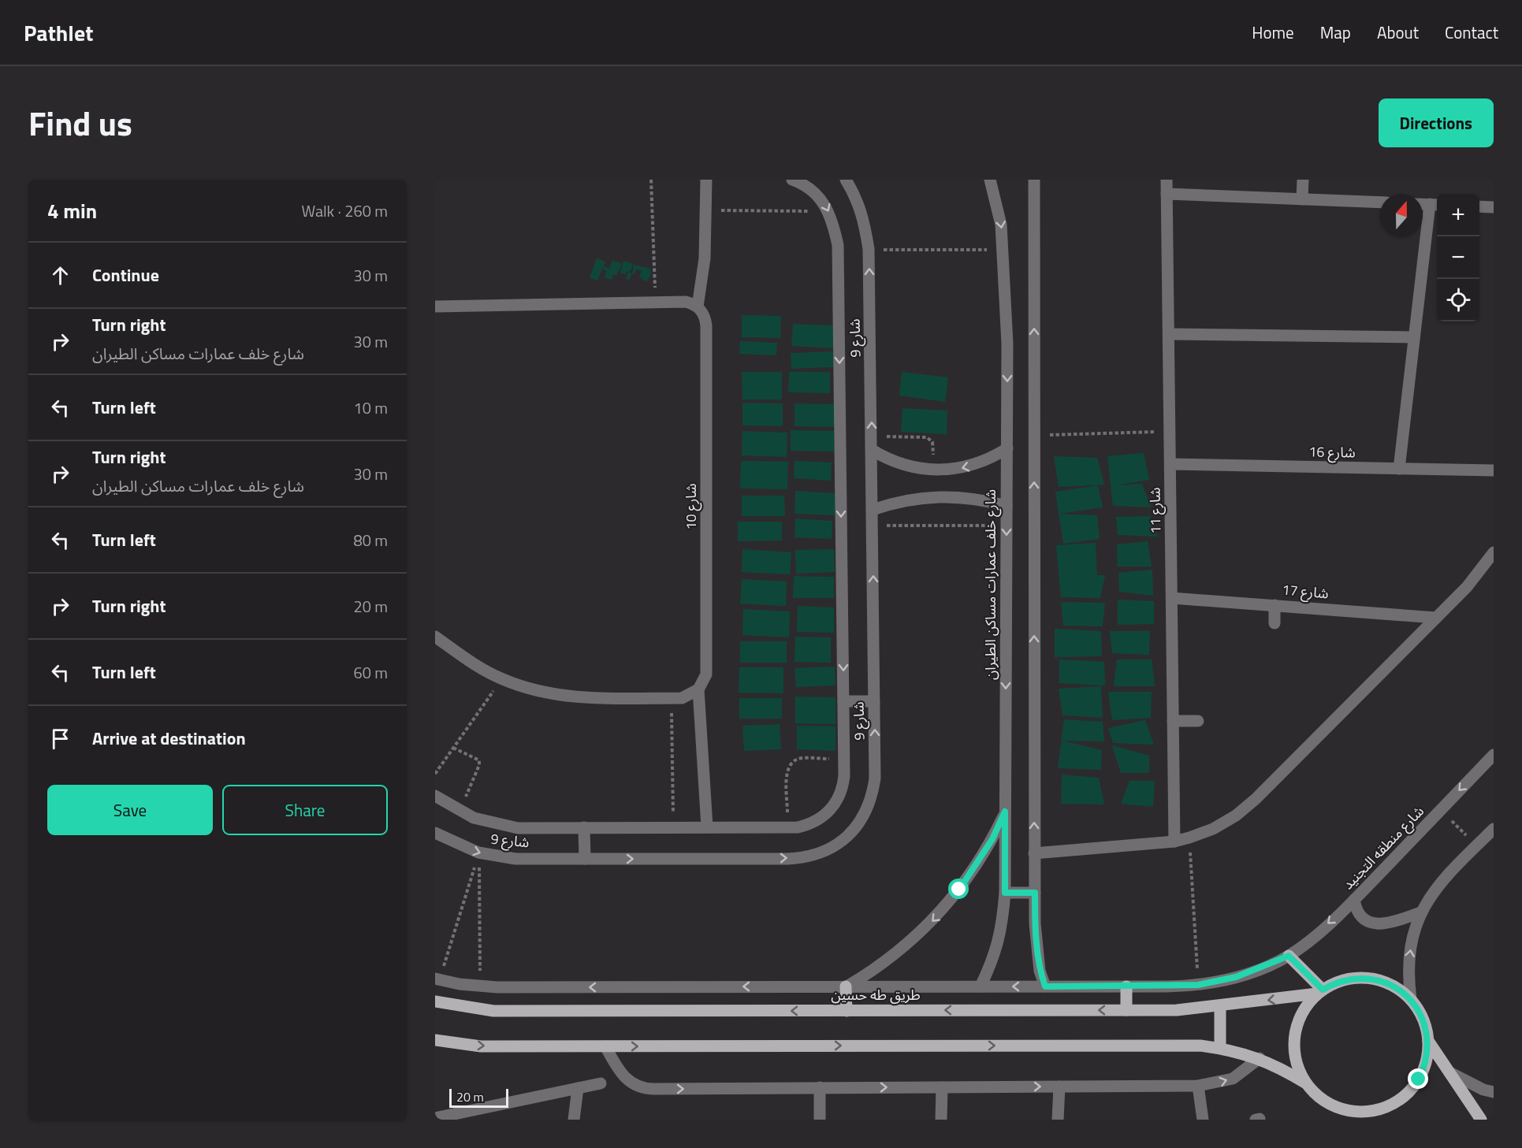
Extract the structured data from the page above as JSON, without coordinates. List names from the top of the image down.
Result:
{
  "streets": {
    "main road": ["طريق طه حسين"],
    "street": [
      "شارع 9",
      "شارع 16",
      "شارع 10",
      "شارع 11",
      "شارع خلف عمارات مساكن الطيران",
      "شارع 17",
      "شارع منطقه التجنيد"
    ]
  },
  "crossings": [
    ["شارع 16", "شارع 11"],
    ["شارع 11", "شارع 17"],
    ["شارع خلف عمارات مساكن الطيران", "شارع منطقه التجنيد"]
  ],
  "one_way": ["شارع منطقه التجنيد"],
  "scale_bar": "20 m",
  "north": "top",
  "page": {
    "header": "Pathlet",
    "nav": [
      "Home",
      "Map",
      "About",
      "Contact"
    ],
    "title": "Find us",
    "buttons": [
      "Directions",
      ["Save", "Share"]
    ],
    "heading": ["4 min", "Walk · 260 m"],
    "map_buttons": ["+", "−"],
    "list": [
      ["Continue", "30 m"],
      ["Turn right", "شارع خلف عمارات مساكن الطيران", "30 m"],
      ["Turn left", "10 m"],
      ["Turn right", "شارع خلف عمارات مساكن الطيران", "30 m"],
      ["Turn left", "80 m"],
      ["Turn right", "20 m"],
      ["Turn left", "60 m"],
      "Arrive at destination"
    ],
    "scale": "20 m"
  }
}
